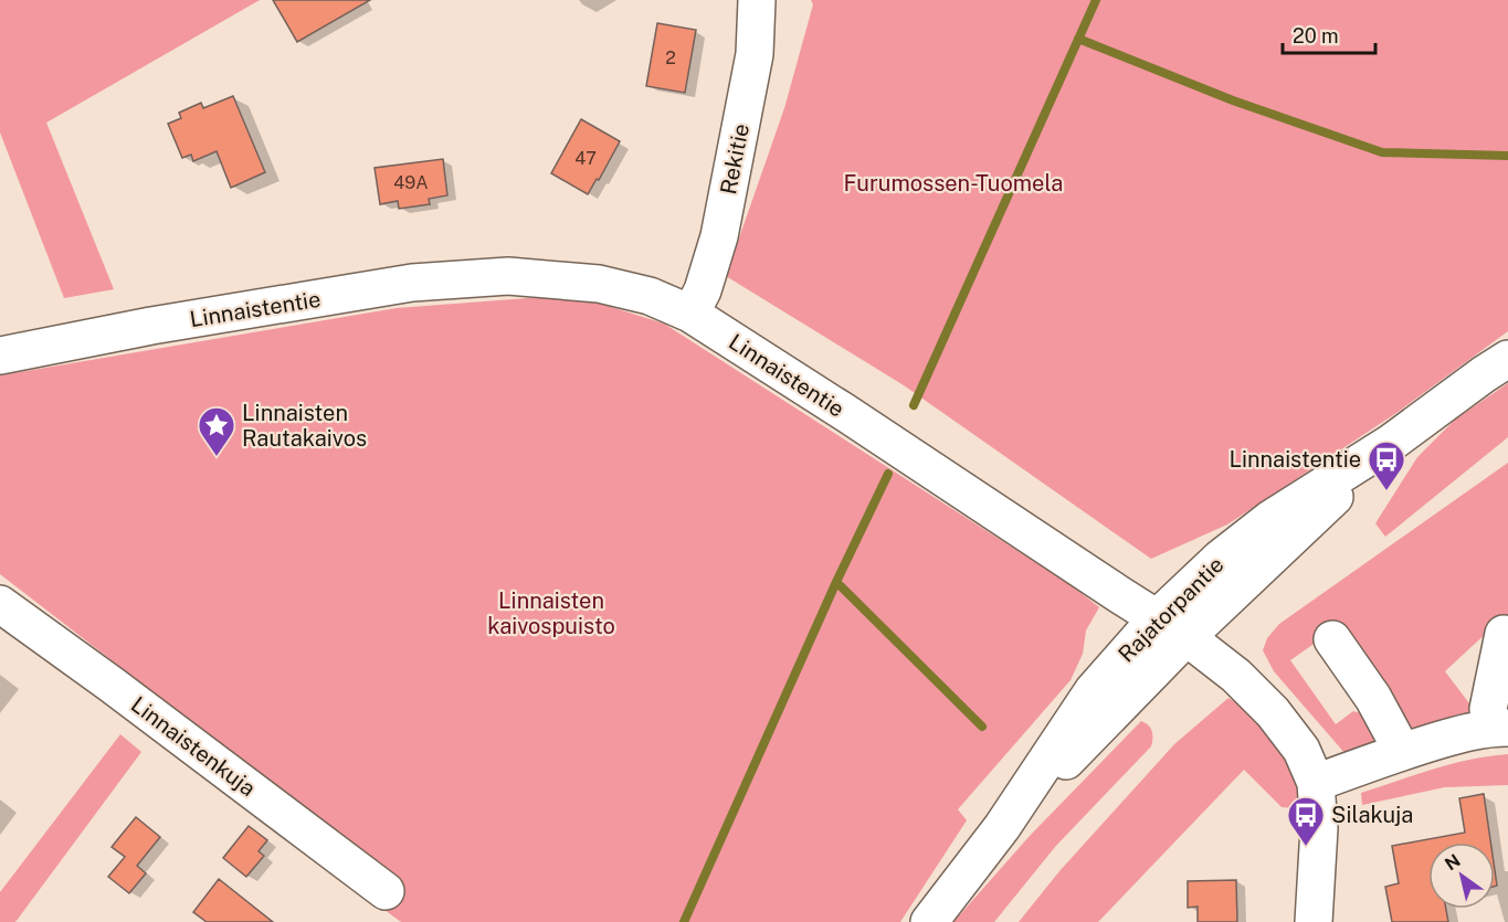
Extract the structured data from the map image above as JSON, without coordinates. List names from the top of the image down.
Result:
{
  "streets": {
    "street": [
      "Rekitie",
      "Linnaistentie",
      "Rajatorpantie",
      "Linnaistenkuja"
    ]
  },
  "crossings": [
    ["Rekitie", "Linnaistentie"],
    ["Linnaistentie", "Rajatorpantie"]
  ],
  "parks": ["Furumossen-Tuomela", "Linnaisten kaivospuisto"],
  "places": {
    "place": ["Linnaisten Rautakaivos"],
    "bus stop": ["Linnaistentie", "Silakuja"]
  },
  "house_numbers": ["2", "47", "49A"],
  "scale_bar": "20 m",
  "north": "top left"
}
